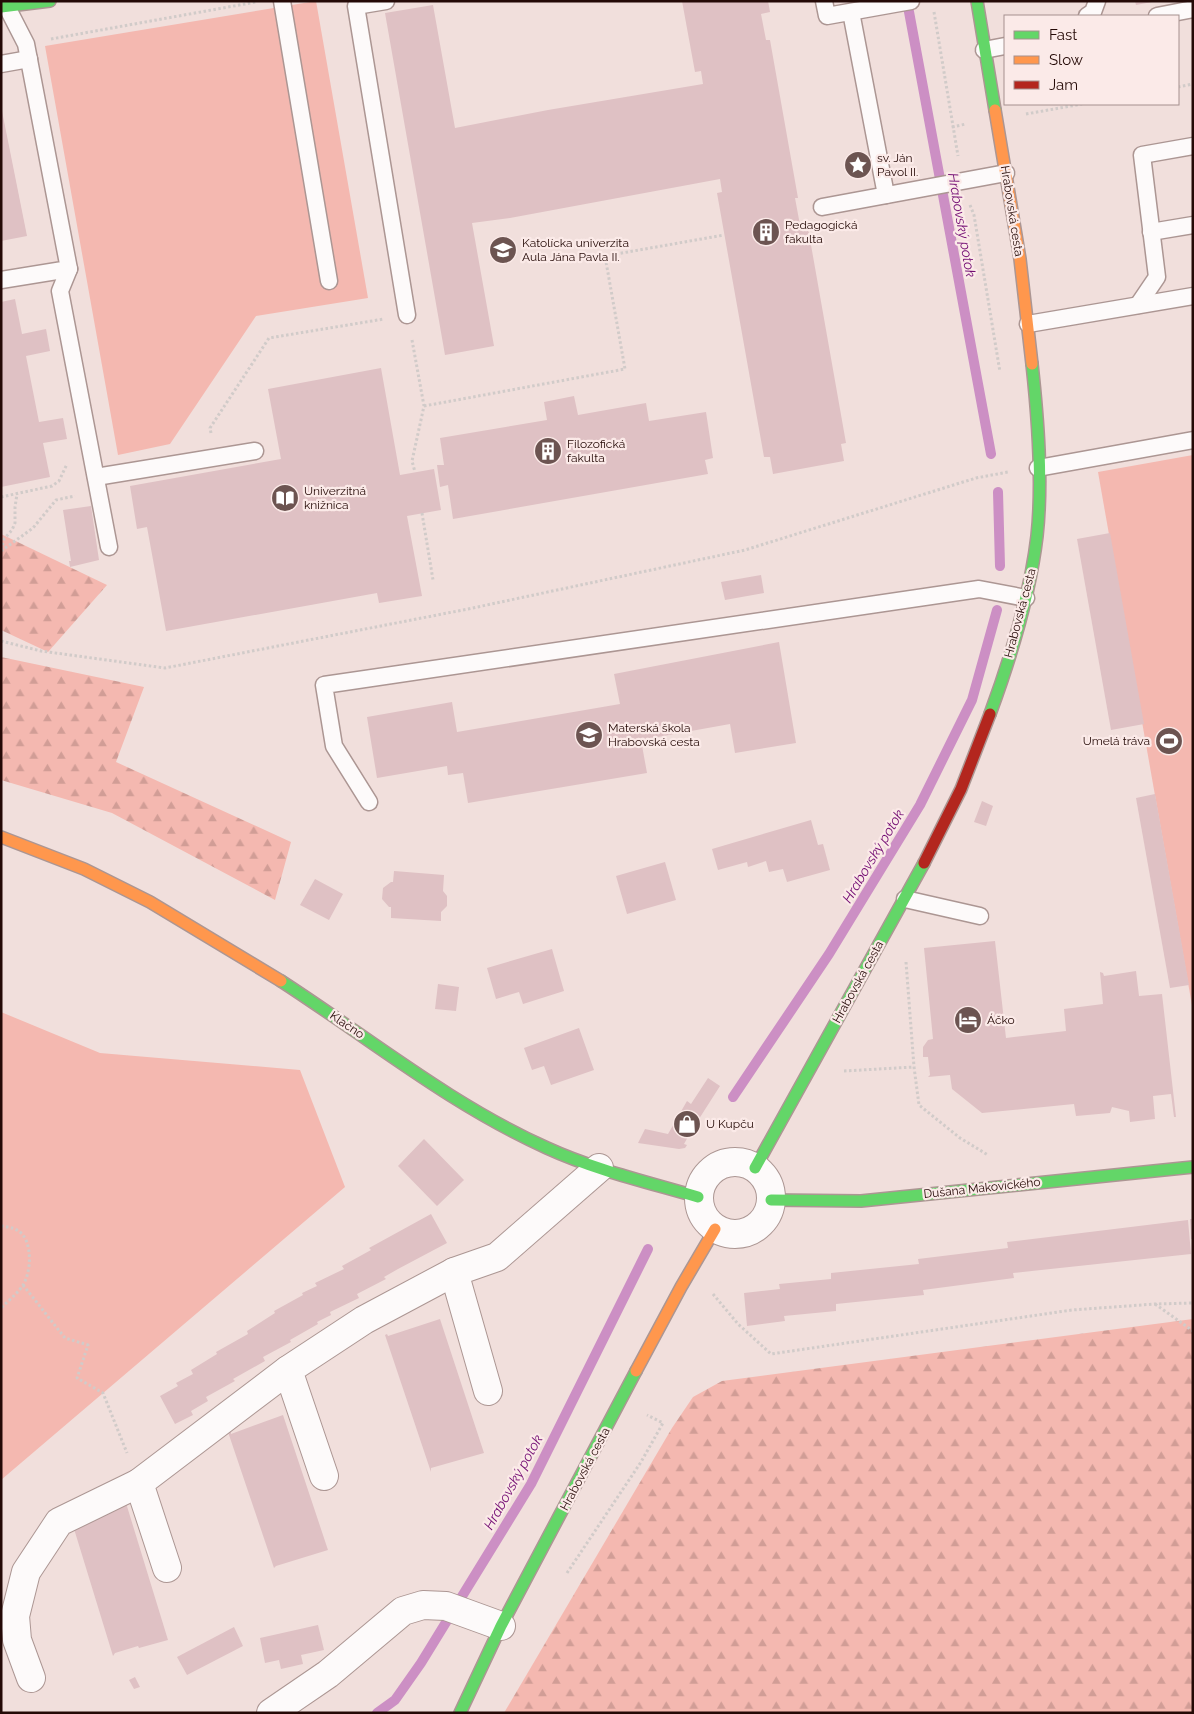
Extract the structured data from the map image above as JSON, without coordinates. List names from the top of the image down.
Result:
{
  "streets": {
    "street": ["Hrabovská cesta", "Klačno", "Dušana Makovického"]
  },
  "crossings": [
    ["Hrabovská cesta", "Klačno"],
    ["Hrabovská cesta", "Dušana Makovického"],
    ["Klačno", "Dušana Makovického"]
  ],
  "water": ["Hrabovský potok"],
  "places": {
    "place": ["sv. Ján Pavol II."],
    "building": ["Pedagogická fakulta", "Filozofická fakulta"],
    "school or university": ["Katolícka univerzita Aula Jána Pavla II.", "Materská škola Hrabovská cesta"],
    "library": ["Univerzitná knižnica"],
    "sports": ["Umelá tráva"],
    "hotel": ["Áčko"],
    "shop": ["U Kupču"]
  },
  "legend": ["Fast", "Slow", "Jam"]
}
